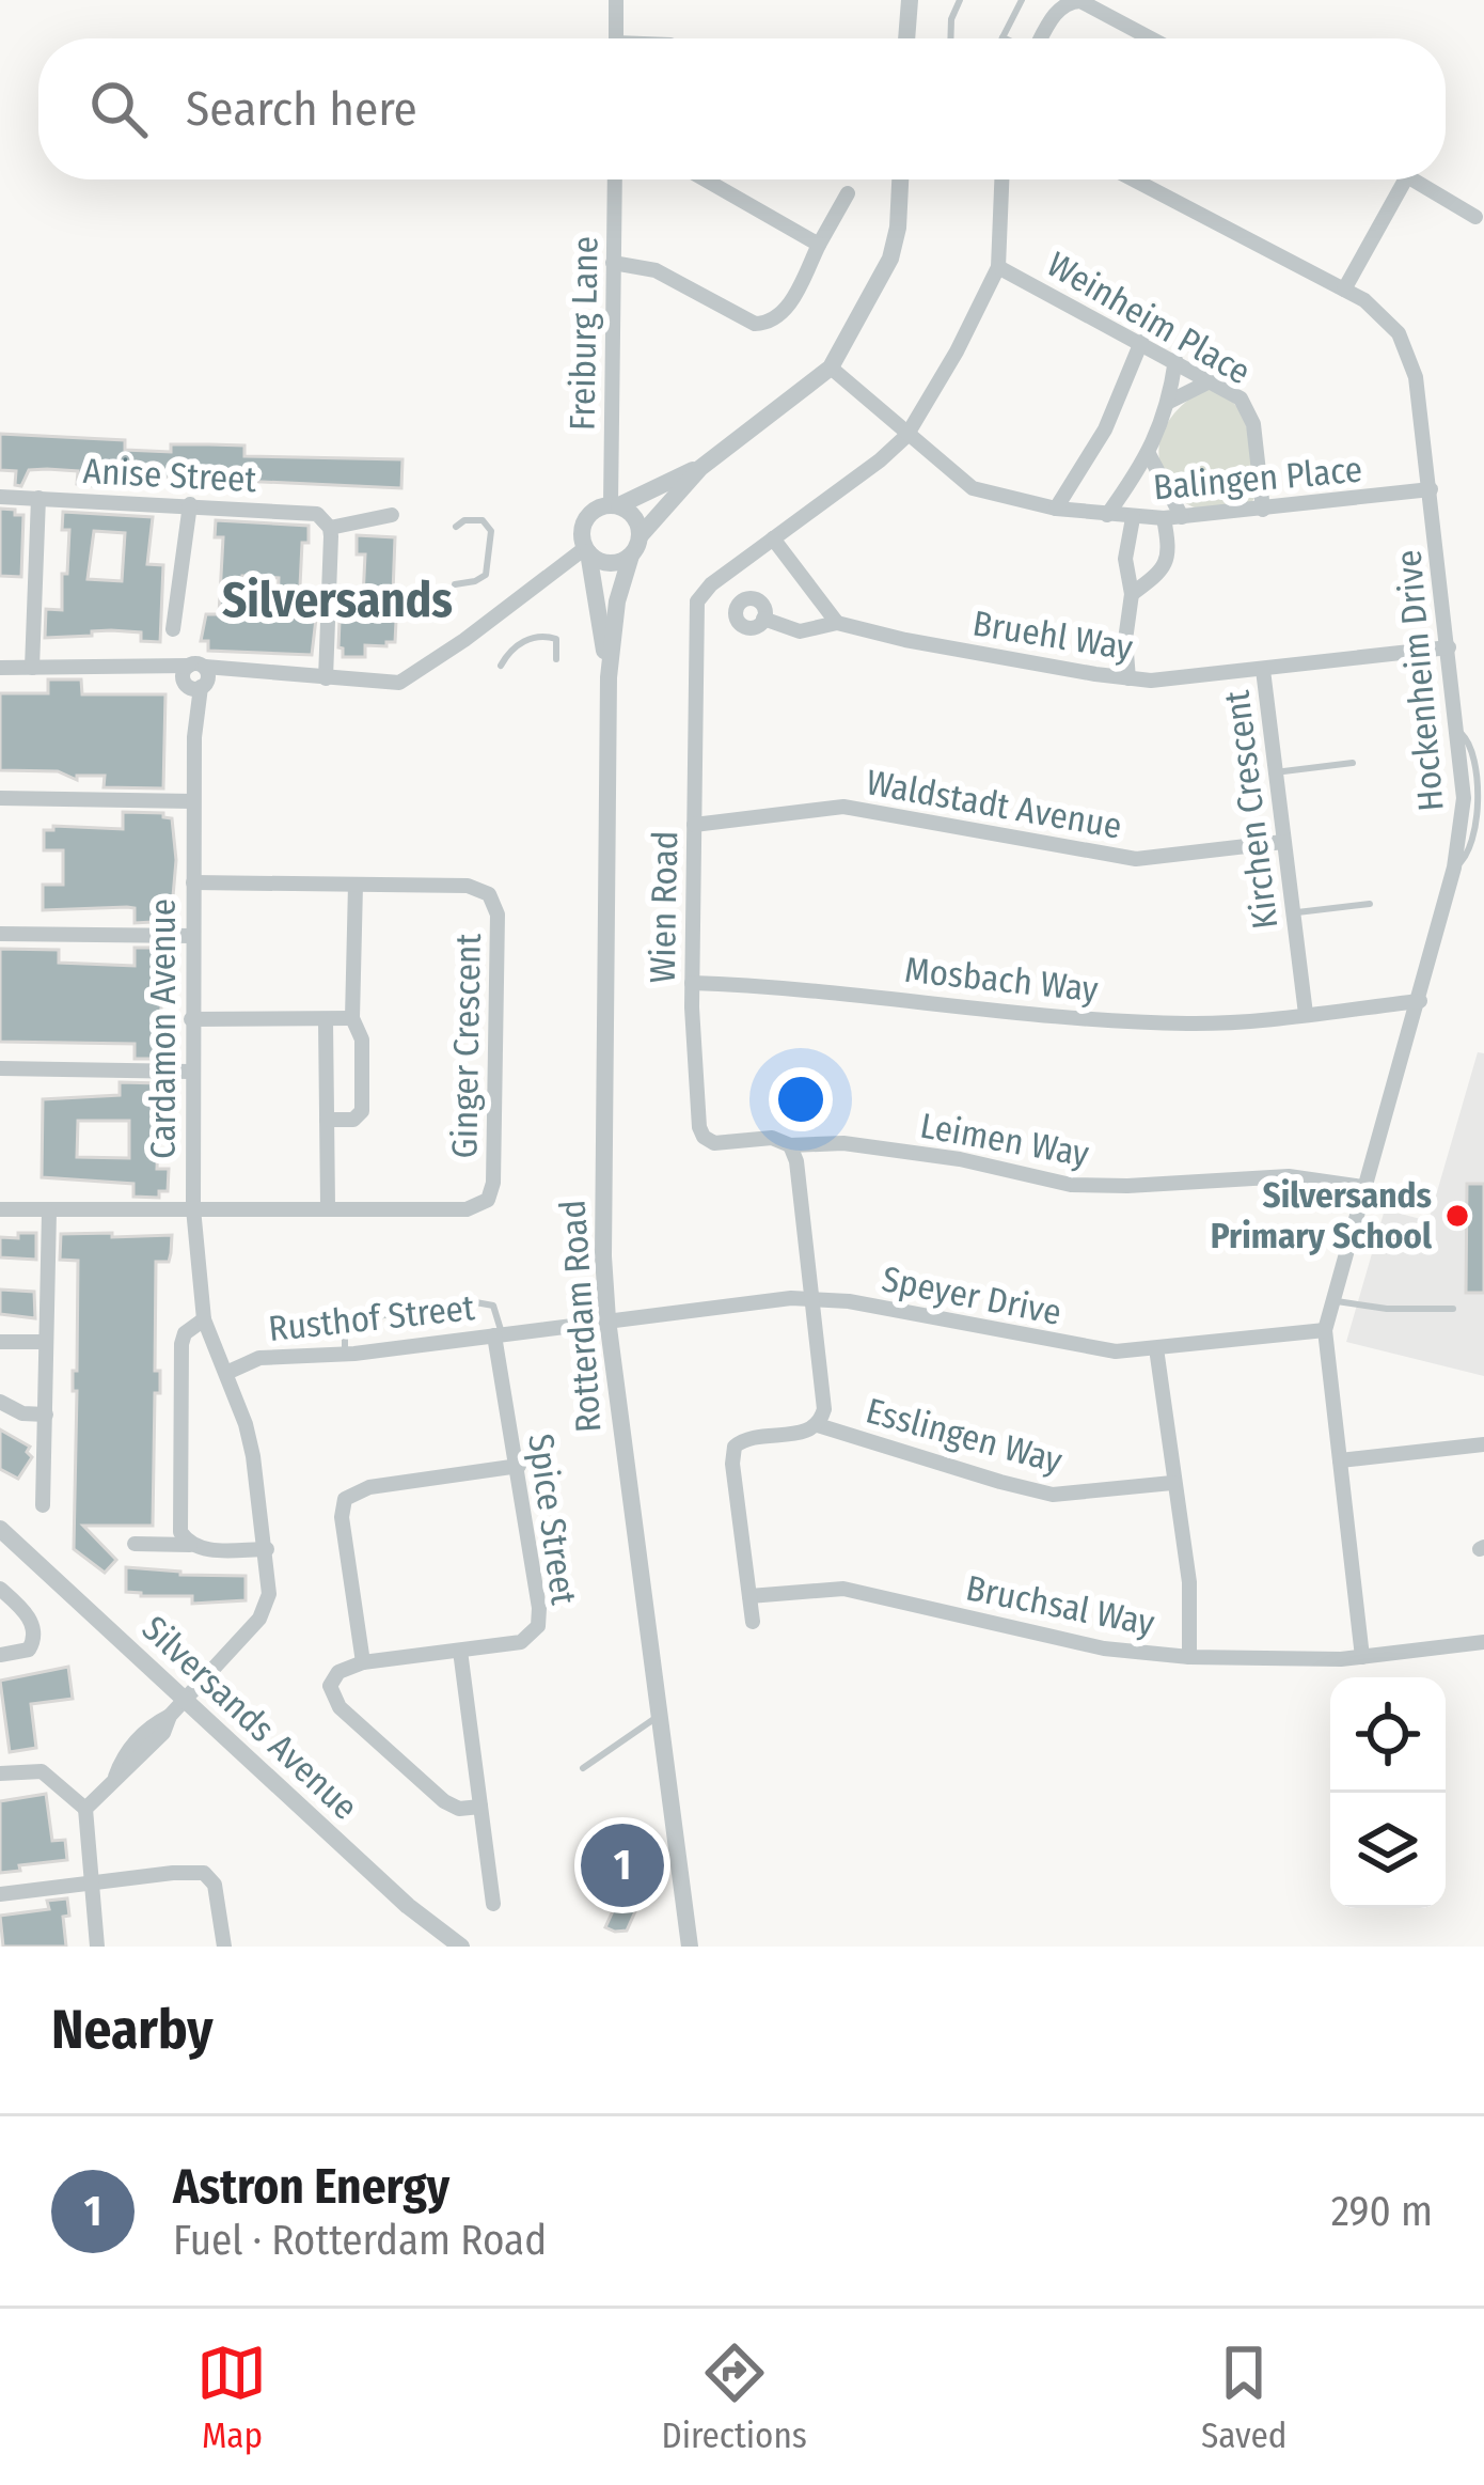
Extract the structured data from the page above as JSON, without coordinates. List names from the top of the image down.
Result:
{
  "streets": {
    "street": [
      "Weinheim Place",
      "Freiburg Lane",
      "Anise Street",
      "Balingen Place",
      "Bruehl Way",
      "Hockenheim Drive",
      "Waldstadt Avenue",
      "Kirchen Crescent",
      "Wien Road",
      "Mosbach Way",
      "Cardamon Avenue",
      "Ginger Crescent",
      "Leimen Way",
      "Speyer Drive",
      "Rotterdam Road",
      "Rusthof Street",
      "Esslingen Way",
      "Spice Street",
      "Bruchsal Way",
      "Silversands Avenue"
    ]
  },
  "crossings": [
    ["Weinheim Place", "Balingen Place"],
    ["Weinheim Place", "Wien Road"],
    ["Freiburg Lane", "Rotterdam Road"],
    ["Balingen Place", "Hockenheim Drive"],
    ["Balingen Place", "Wien Road"],
    ["Bruehl Way", "Kirchen Crescent"],
    ["Hockenheim Drive", "Kirchen Crescent"],
    ["Hockenheim Drive", "Leimen Way"],
    ["Hockenheim Drive", "Speyer Drive"],
    ["Hockenheim Drive", "Bruchsal Way"],
    ["Waldstadt Avenue", "Kirchen Crescent"],
    ["Waldstadt Avenue", "Wien Road"],
    ["Kirchen Crescent", "Mosbach Way"],
    ["Wien Road", "Mosbach Way"],
    ["Wien Road", "Leimen Way"],
    ["Cardamon Avenue", "Ginger Crescent"],
    ["Cardamon Avenue", "Rusthof Street"],
    ["Cardamon Avenue", "Silversands Avenue"],
    ["Speyer Drive", "Rotterdam Road"],
    ["Speyer Drive", "Rusthof Street"],
    ["Rotterdam Road", "Rusthof Street"],
    ["Rusthof Street", "Spice Street"]
  ],
  "districts": ["Silversands"],
  "places": ["Silversands Primary School"],
  "page": {
    "search": "Search here",
    "pins": "1",
    "heading": "Nearby",
    "list": [
      {
        "mark": "1",
        "name": "Astron Energy",
        "note": "Fuel · Rotterdam Road",
        "value": "290 m"
      }
    ],
    "nav": ["Map", "Directions", "Saved"]
  }
}
